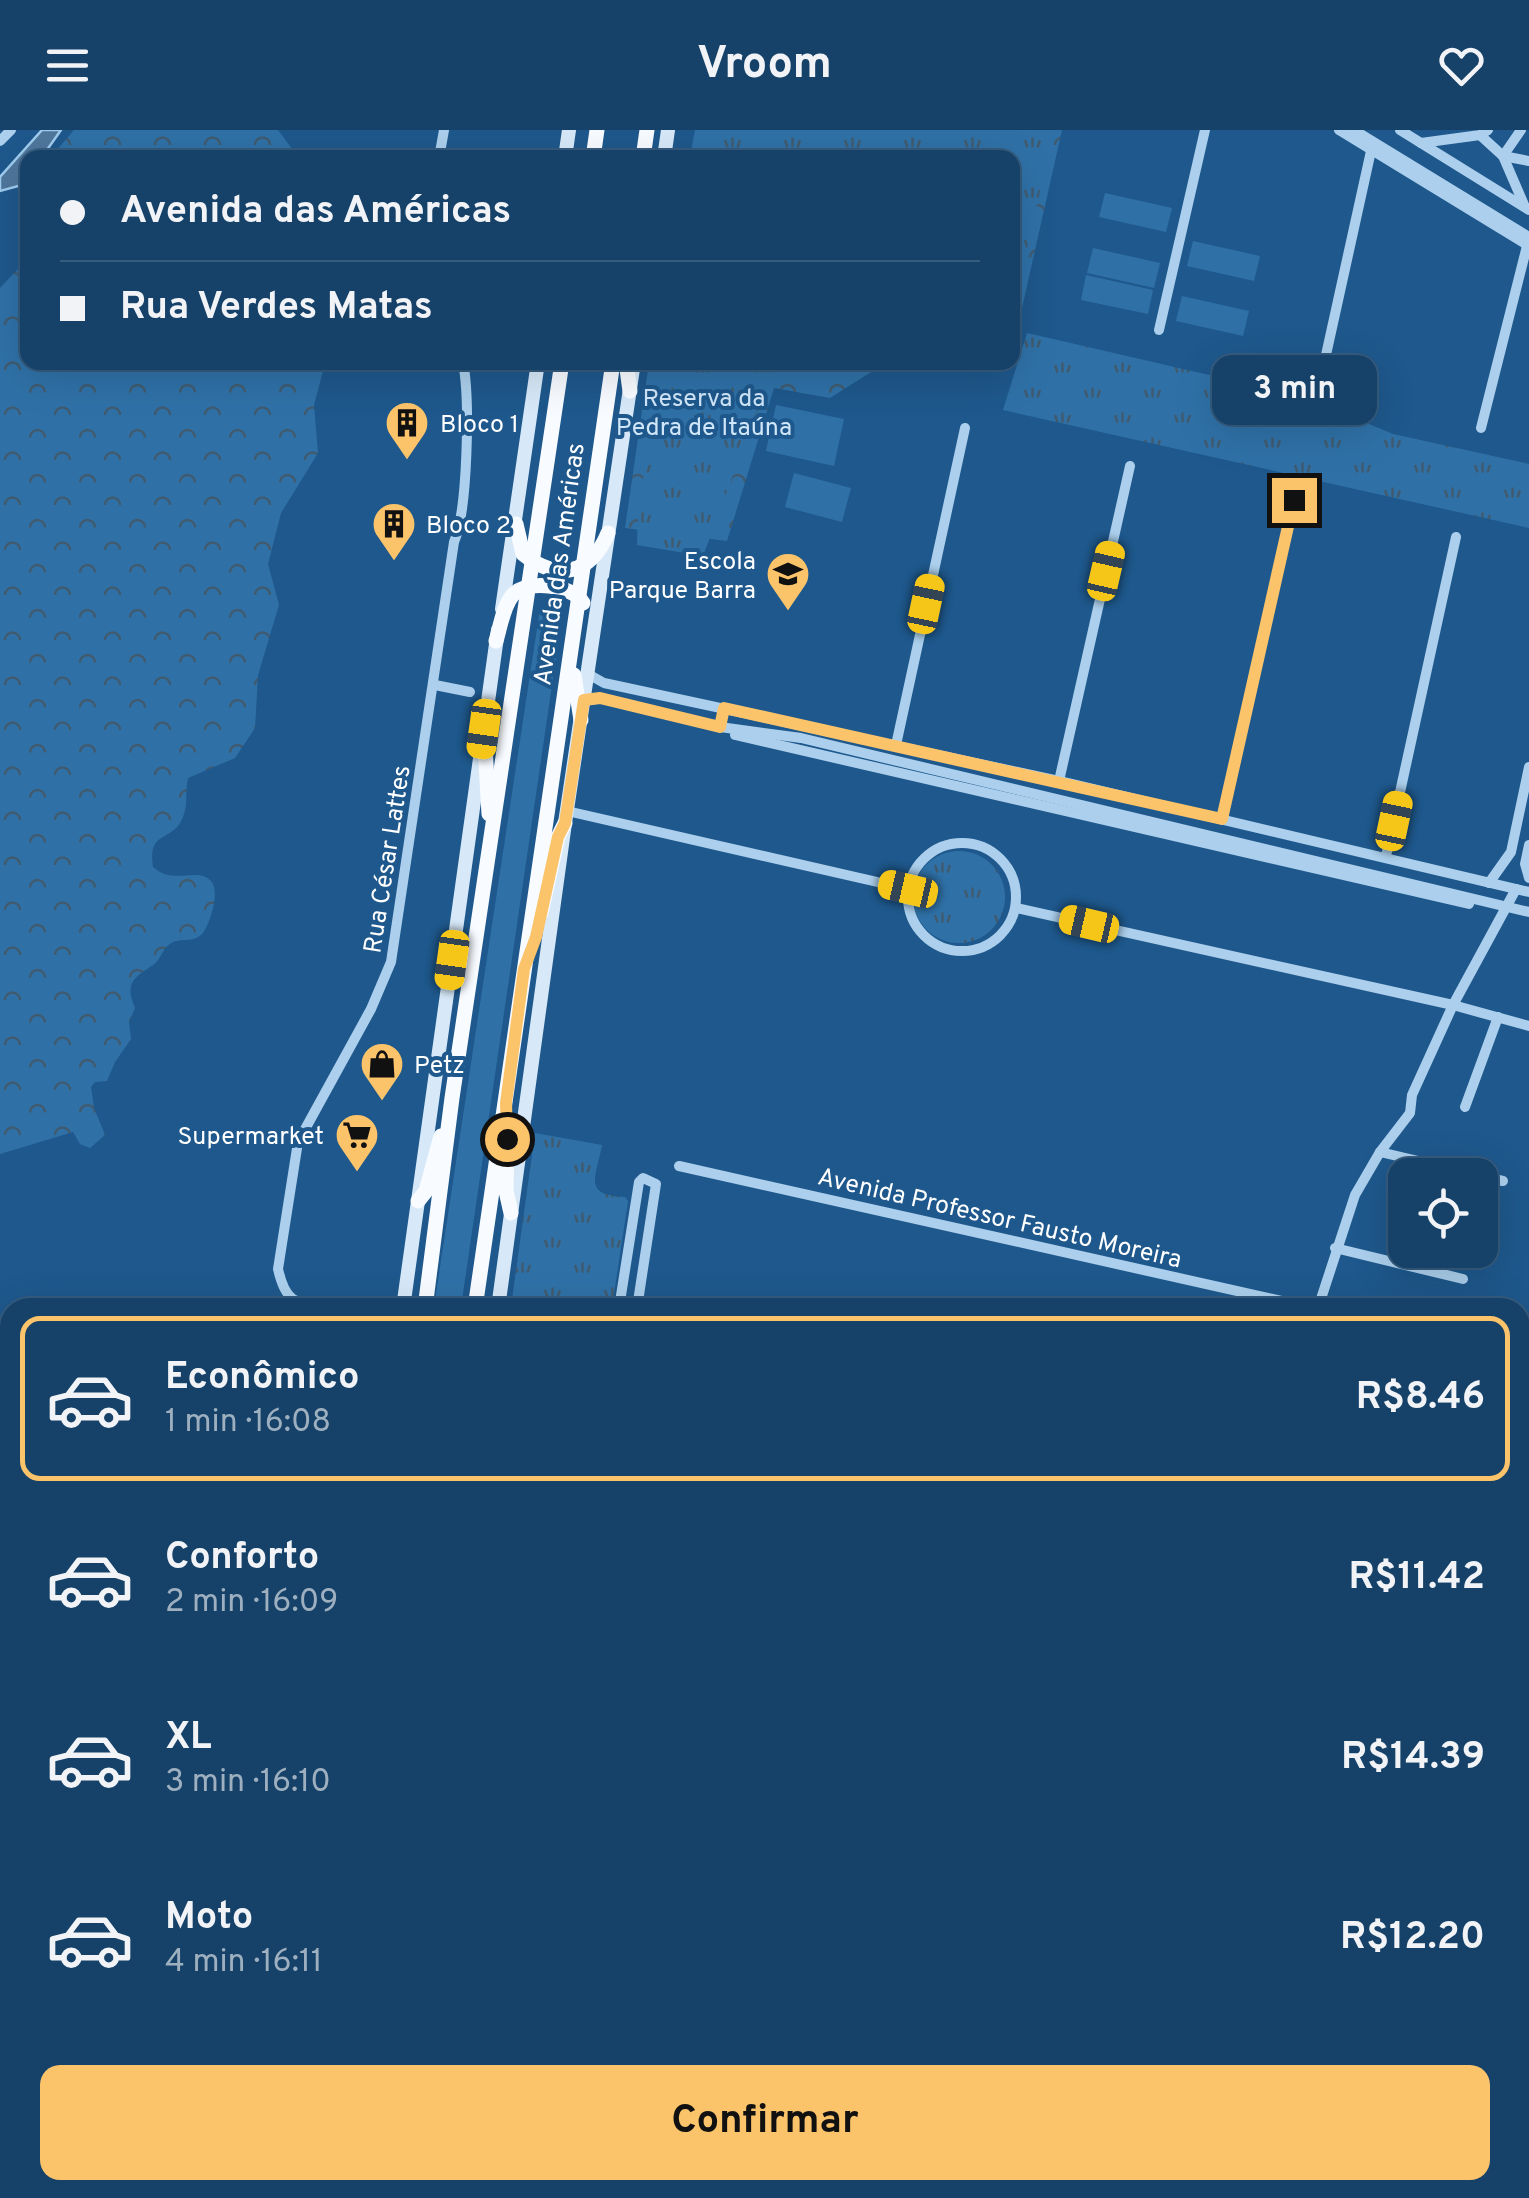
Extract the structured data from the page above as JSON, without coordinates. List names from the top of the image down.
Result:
{
  "streets": {
    "highway": ["Avenida das Américas"],
    "street": ["Rua César Lattes", "Avenida Professor Fausto Moreira"]
  },
  "parks": ["Reserva da Pedra de Itaúna"],
  "places": {
    "building": ["Bloco 1", "Bloco 2"],
    "school or university": ["Escola Parque Barra"],
    "shop": ["Petz"],
    "supermarket": ["Supermarket"]
  },
  "page": {
    "header": "Vroom",
    "banner": ["Avenida das Américas", "Rua Verdes Matas"],
    "bubble": "3 min",
    "list": [
      {
        "name": "Econômico",
        "note": "1 min · 16:08",
        "value": "R$8.46"
      },
      {
        "name": "Conforto",
        "note": "2 min · 16:09",
        "value": "R$11.42"
      },
      {
        "name": "XL",
        "note": "3 min · 16:10",
        "value": "R$14.39"
      },
      {
        "name": "Moto",
        "note": "4 min · 16:11",
        "value": "R$12.20"
      }
    ],
    "buttons": "Confirmar"
  }
}
